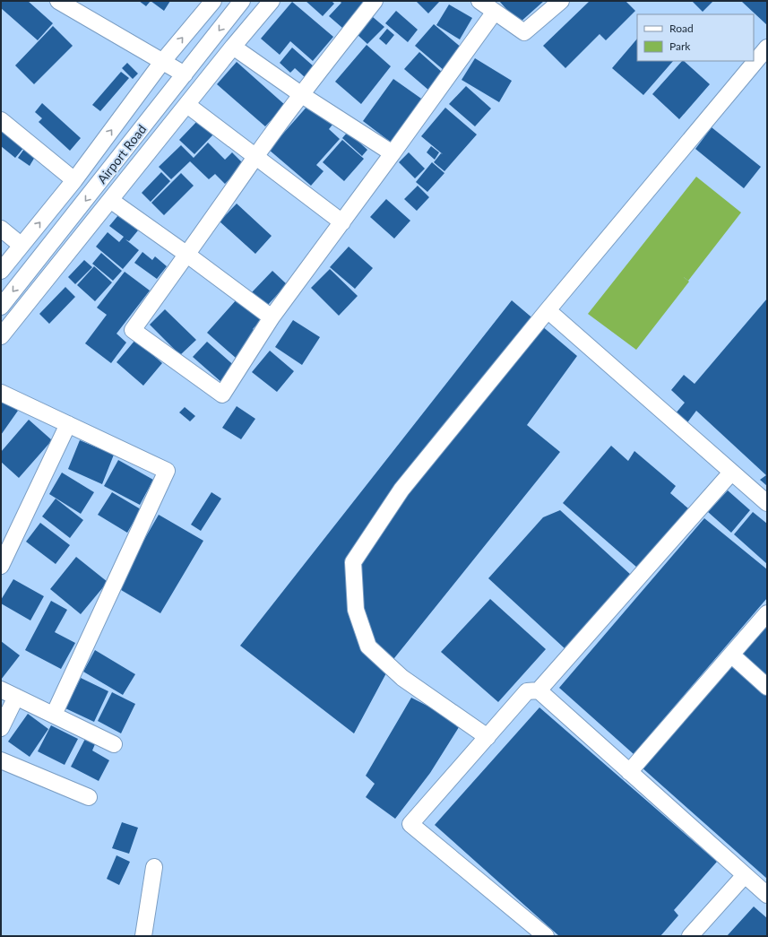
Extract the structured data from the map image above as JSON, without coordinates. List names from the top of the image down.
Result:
{
  "streets": {
    "street": ["Airport Road"]
  },
  "legend": ["Road", "Park"]
}
